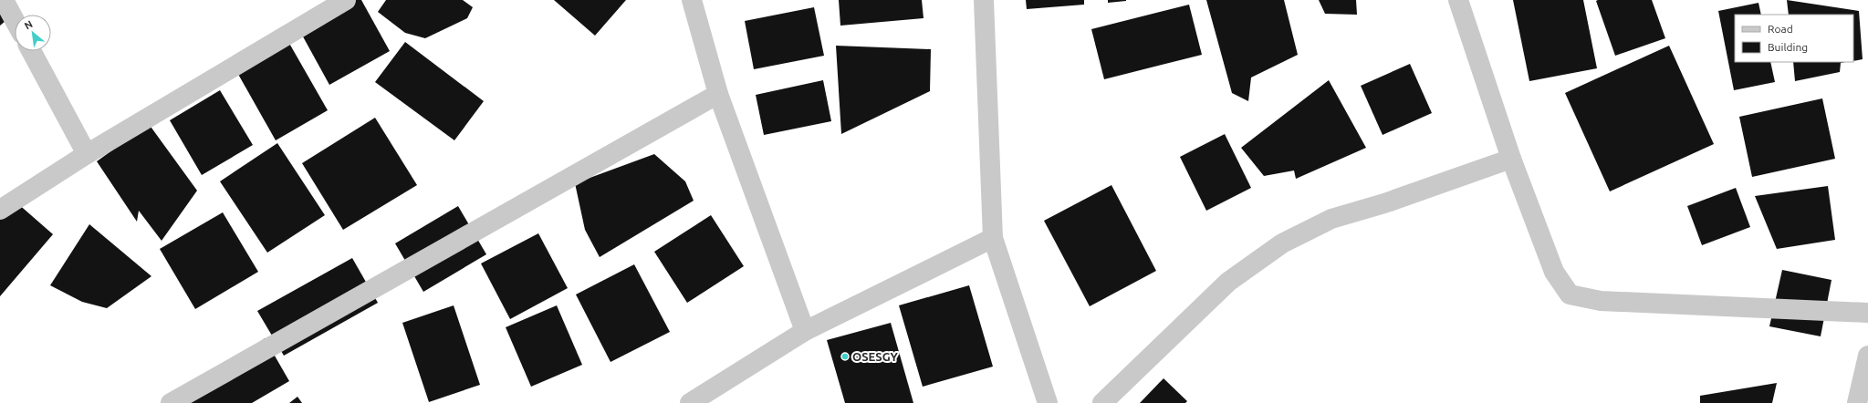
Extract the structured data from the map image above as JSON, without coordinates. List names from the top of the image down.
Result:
{
  "places": ["OSESGY"],
  "legend": ["Road", "Building"],
  "north": "top left"
}
